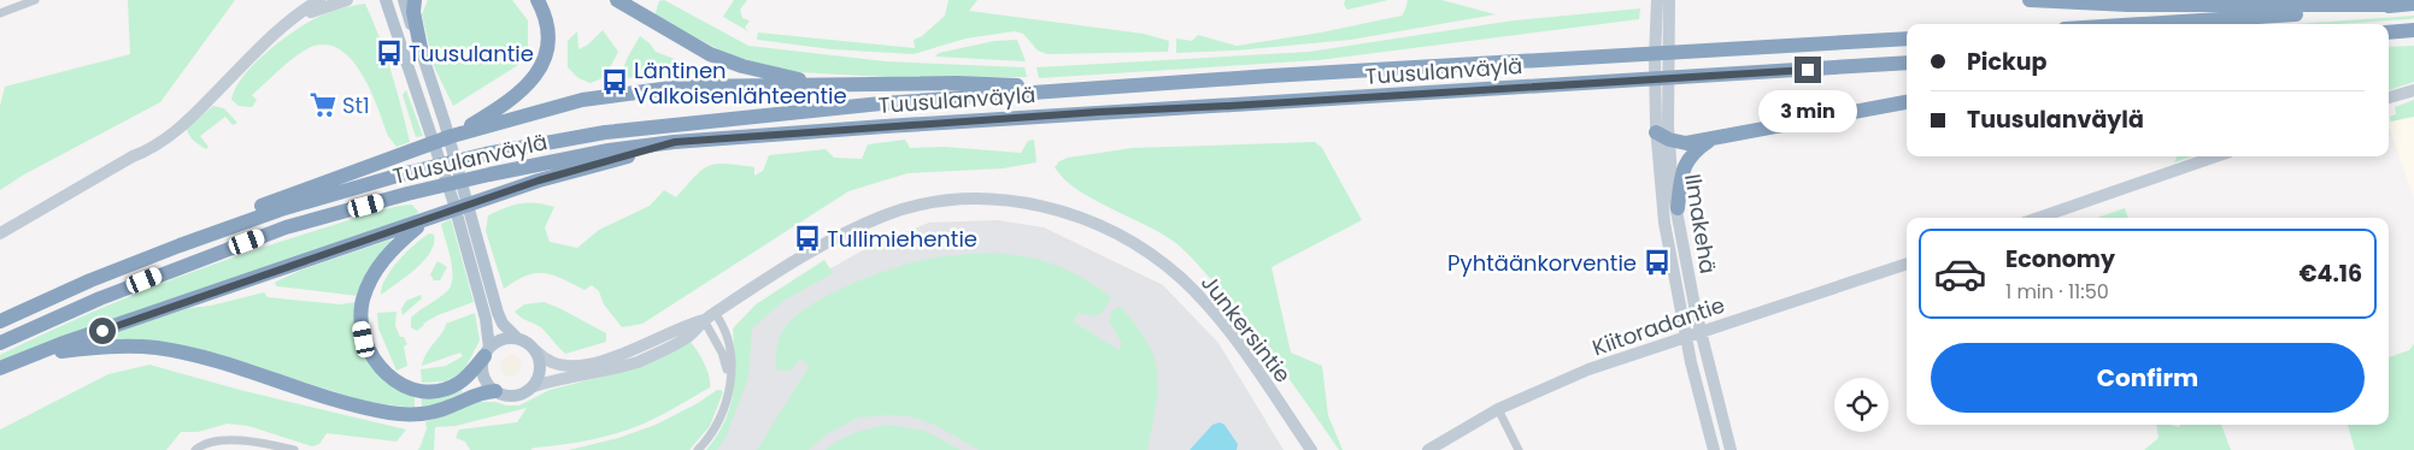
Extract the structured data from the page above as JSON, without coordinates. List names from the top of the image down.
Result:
{
  "streets": {
    "highway": ["Tuusulanväylä"],
    "main road": ["Ilmakehä", "Kiitoradantie", "Junkersintie"]
  },
  "places": {
    "bus stop": [
      "Tuusulantie",
      "Läntinen Valkoisenlähteentie",
      "Tullimiehentie",
      "Pyhtäänkorventie"
    ],
    "supermarket": ["St1"]
  },
  "page": {
    "banner": ["Pickup", "Tuusulanväylä"],
    "bubble": "3 min",
    "list": [
      {
        "name": "Economy",
        "note": "1 min · 11:50",
        "value": "€4.16"
      }
    ],
    "buttons": "Confirm"
  }
}
